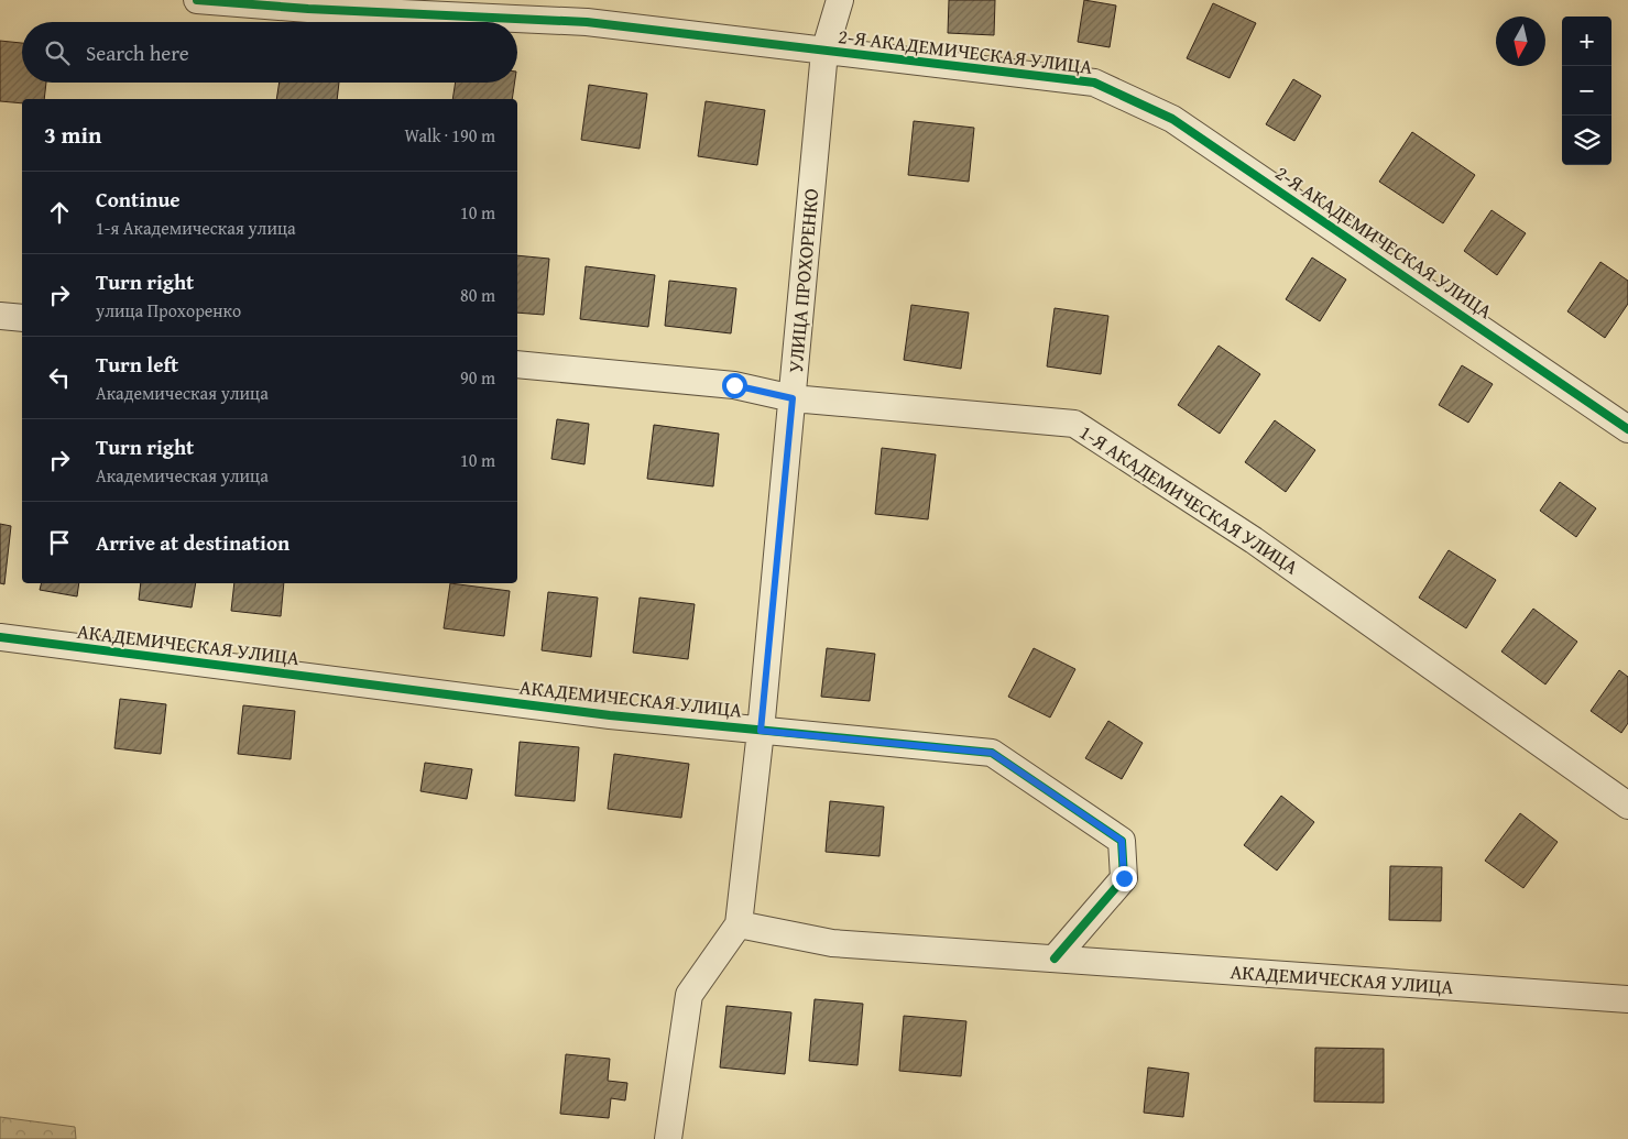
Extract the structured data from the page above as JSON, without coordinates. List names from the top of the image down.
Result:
{
  "streets": {
    "street": [
      "2-Я АКАДЕМИЧЕСКАЯ УЛИЦА",
      "УЛИЦА ПРОХОРЕНКО",
      "1-Я АКАДЕМИЧЕСКАЯ УЛИЦА",
      "АКАДЕМИЧЕСКАЯ УЛИЦА"
    ]
  },
  "crossings": [
    ["2-Я АКАДЕМИЧЕСКАЯ УЛИЦА", "УЛИЦА ПРОХОРЕНКО"],
    ["УЛИЦА ПРОХОРЕНКО", "1-Я АКАДЕМИЧЕСКАЯ УЛИЦА"],
    ["УЛИЦА ПРОХОРЕНКО", "АКАДЕМИЧЕСКАЯ УЛИЦА"]
  ],
  "north": "bottom",
  "page": {
    "map_buttons": ["+", "−"],
    "search": "Search here",
    "heading": ["3 min", "Walk · 190 m"],
    "list": [
      ["Continue", "1-я Академическая улица", "10 m"],
      ["Turn right", "улица Прохоренко", "80 m"],
      ["Turn left", "Академическая улица", "90 m"],
      ["Turn right", "Академическая улица", "10 m"],
      "Arrive at destination"
    ]
  }
}
